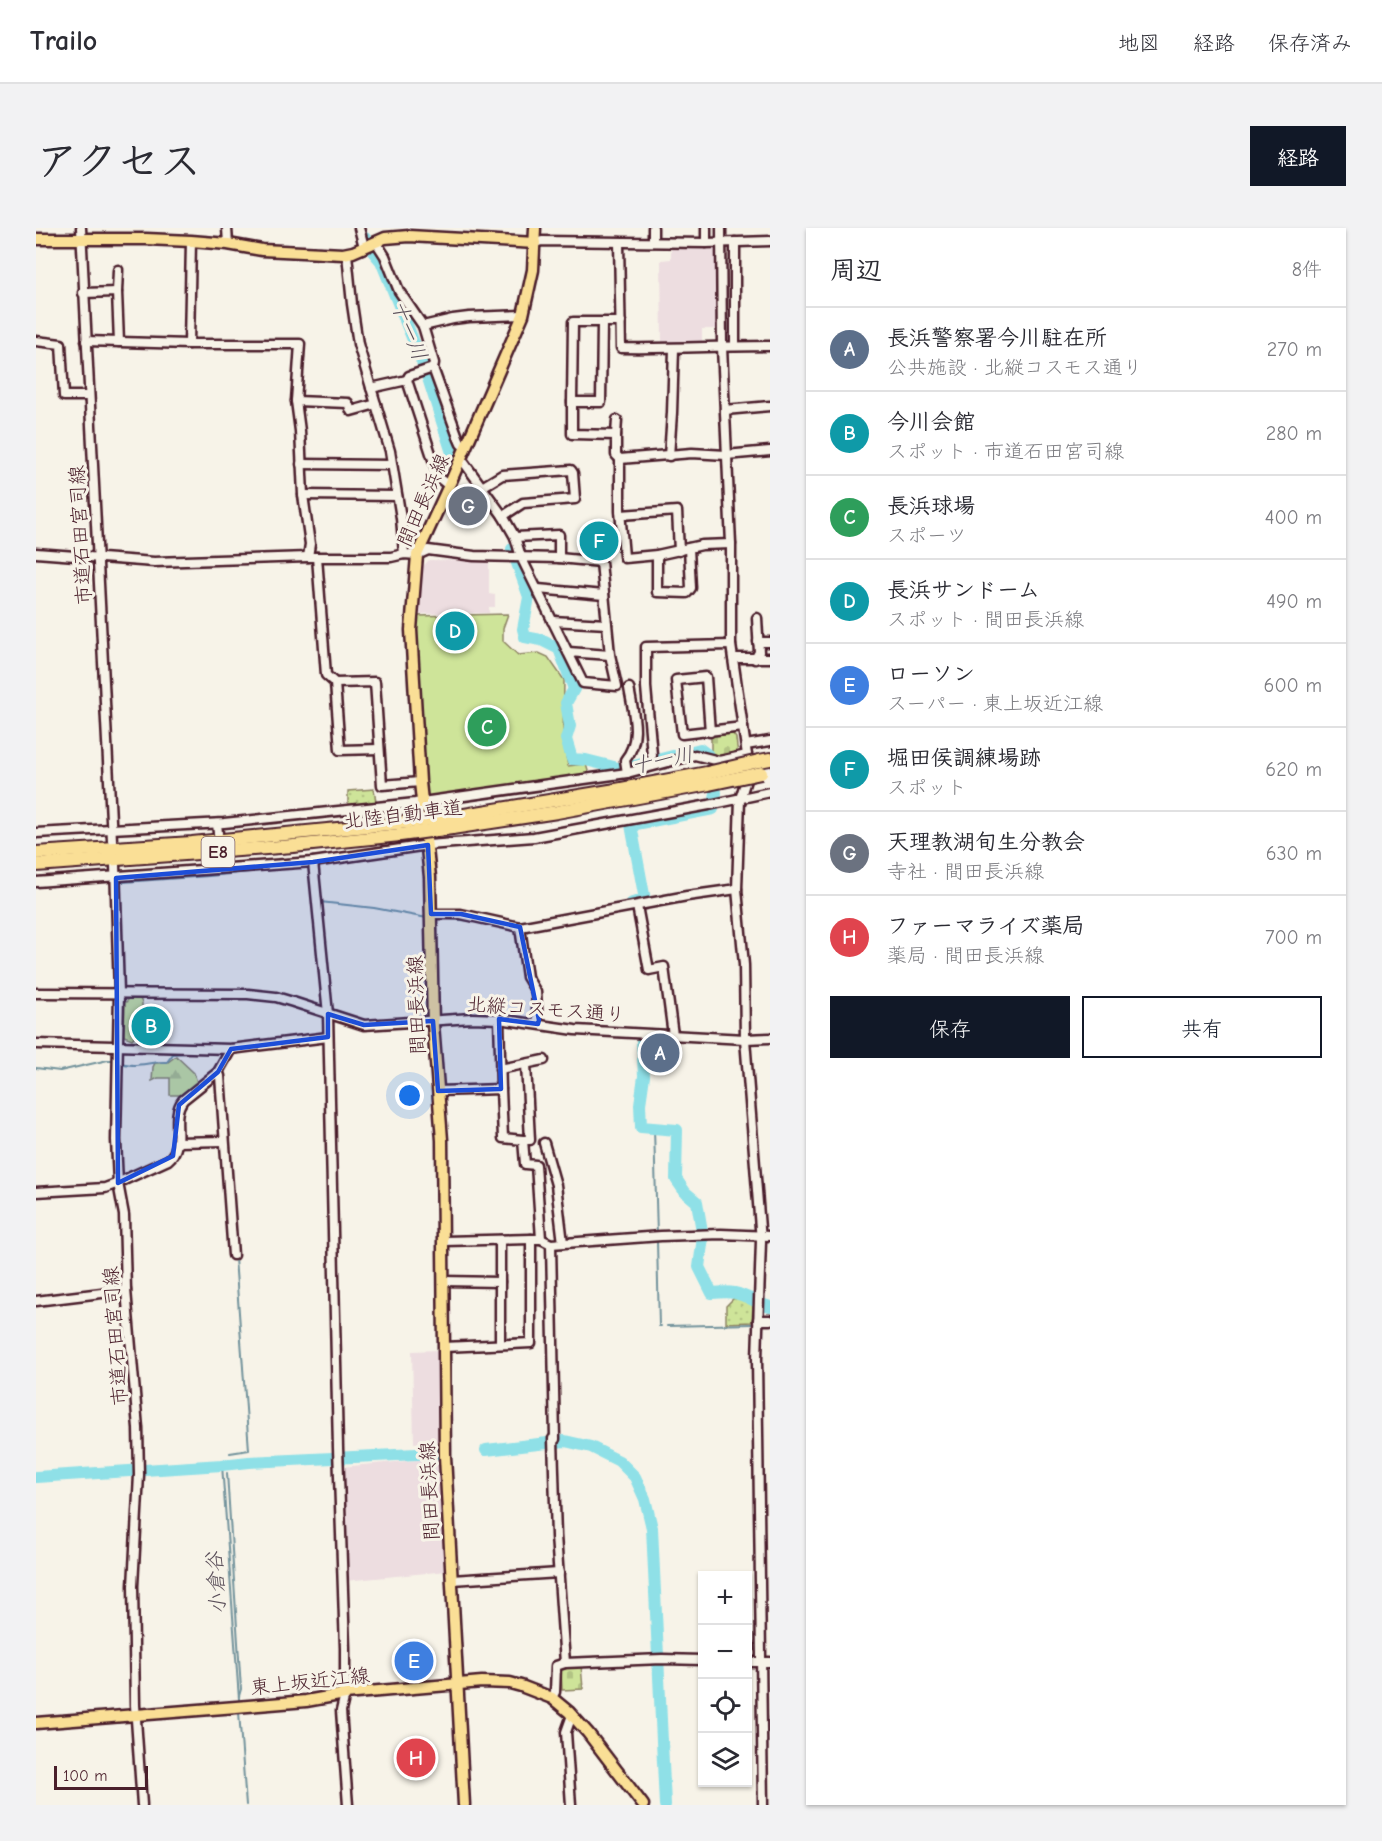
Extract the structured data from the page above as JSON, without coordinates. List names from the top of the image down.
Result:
{
  "streets": {
    "highway": ["北陸自動車道", "E8"],
    "main road": ["間田長浜線", "東上坂近江線"],
    "street": ["市道石田宮司線", "北縦コスモス通り"]
  },
  "crossings": [
    ["間田長浜線", "北縦コスモス通り"],
    ["間田長浜線", "東上坂近江線"],
    ["市道石田宮司線", "北縦コスモス通り"],
    ["市道石田宮司線", "東上坂近江線"]
  ],
  "water": ["十一川", "小倉谷"],
  "scale_bar": "100 m",
  "page": {
    "header": "Trailo",
    "nav": ["地図", "経路", "保存済み"],
    "title": "アクセス",
    "buttons": [
      "経路",
      ["保存", "共有"]
    ],
    "heading": ["周辺", "8件"],
    "list": [
      {
        "mark": "A",
        "name": "長浜警察署今川駐在所",
        "note": "公共施設 · 北縦コスモス通り",
        "value": "270 m"
      },
      {
        "mark": "B",
        "name": "今川会館",
        "note": "スポット · 市道石田宮司線",
        "value": "280 m"
      },
      {
        "mark": "C",
        "name": "長浜球場",
        "note": "スポーツ",
        "value": "400 m"
      },
      {
        "mark": "D",
        "name": "長浜サンドーム",
        "note": "スポット · 間田長浜線",
        "value": "490 m"
      },
      {
        "mark": "E",
        "name": "ローソン",
        "note": "スーパー · 東上坂近江線",
        "value": "600 m"
      },
      {
        "mark": "F",
        "name": "堀田侯調練場跡",
        "note": "スポット",
        "value": "620 m"
      },
      {
        "mark": "G",
        "name": "天理教湖旬生分教会",
        "note": "寺社 · 間田長浜線",
        "value": "630 m"
      },
      {
        "mark": "H",
        "name": "ファーマライズ薬局",
        "note": "薬局 · 間田長浜線",
        "value": "700 m"
      }
    ],
    "pins": [
      "G",
      "F",
      "D",
      "C",
      "B",
      "A",
      "E",
      "H"
    ],
    "map_buttons": ["+", "−"],
    "scale": "100 m"
  }
}
